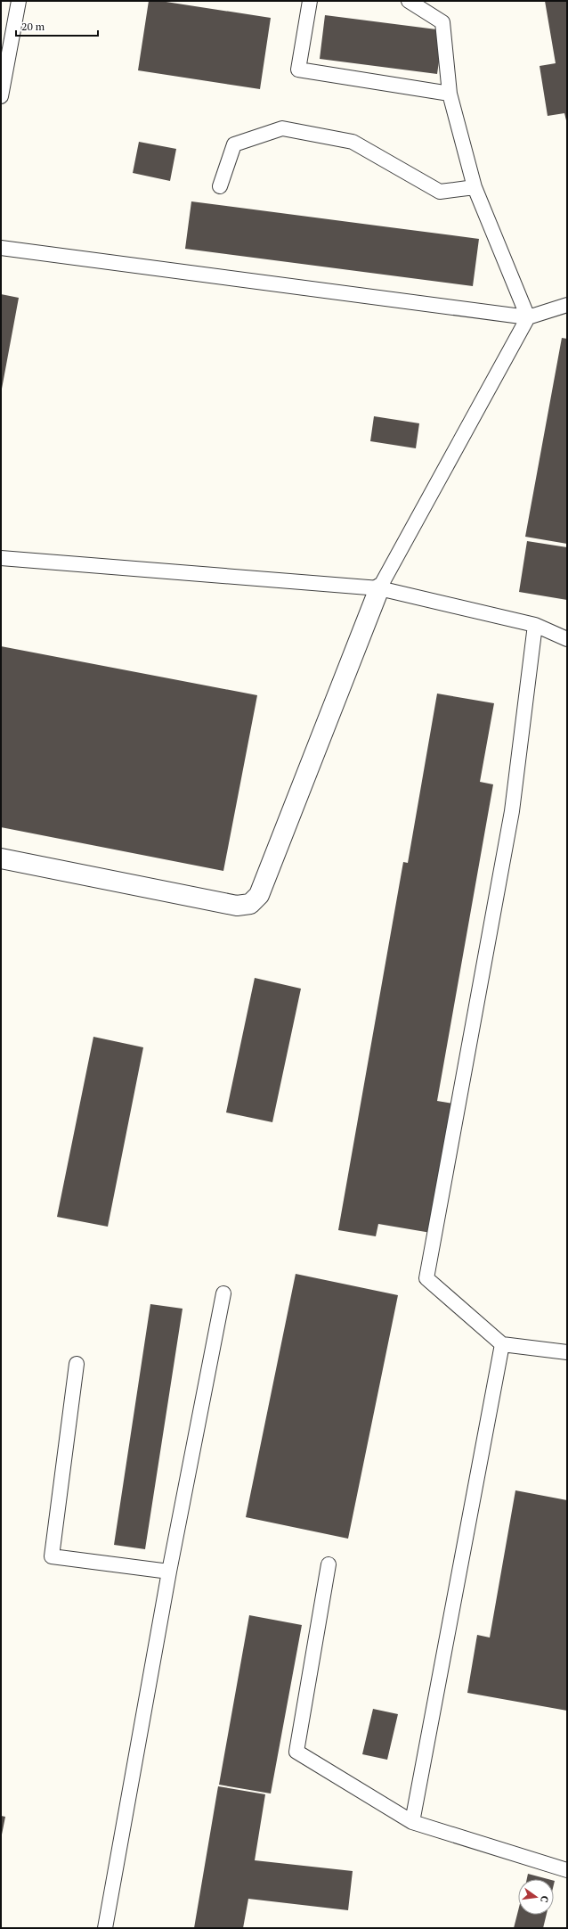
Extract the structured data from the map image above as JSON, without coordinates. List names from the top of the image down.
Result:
{
  "scale_bar": "20 m",
  "north": "right"
}
